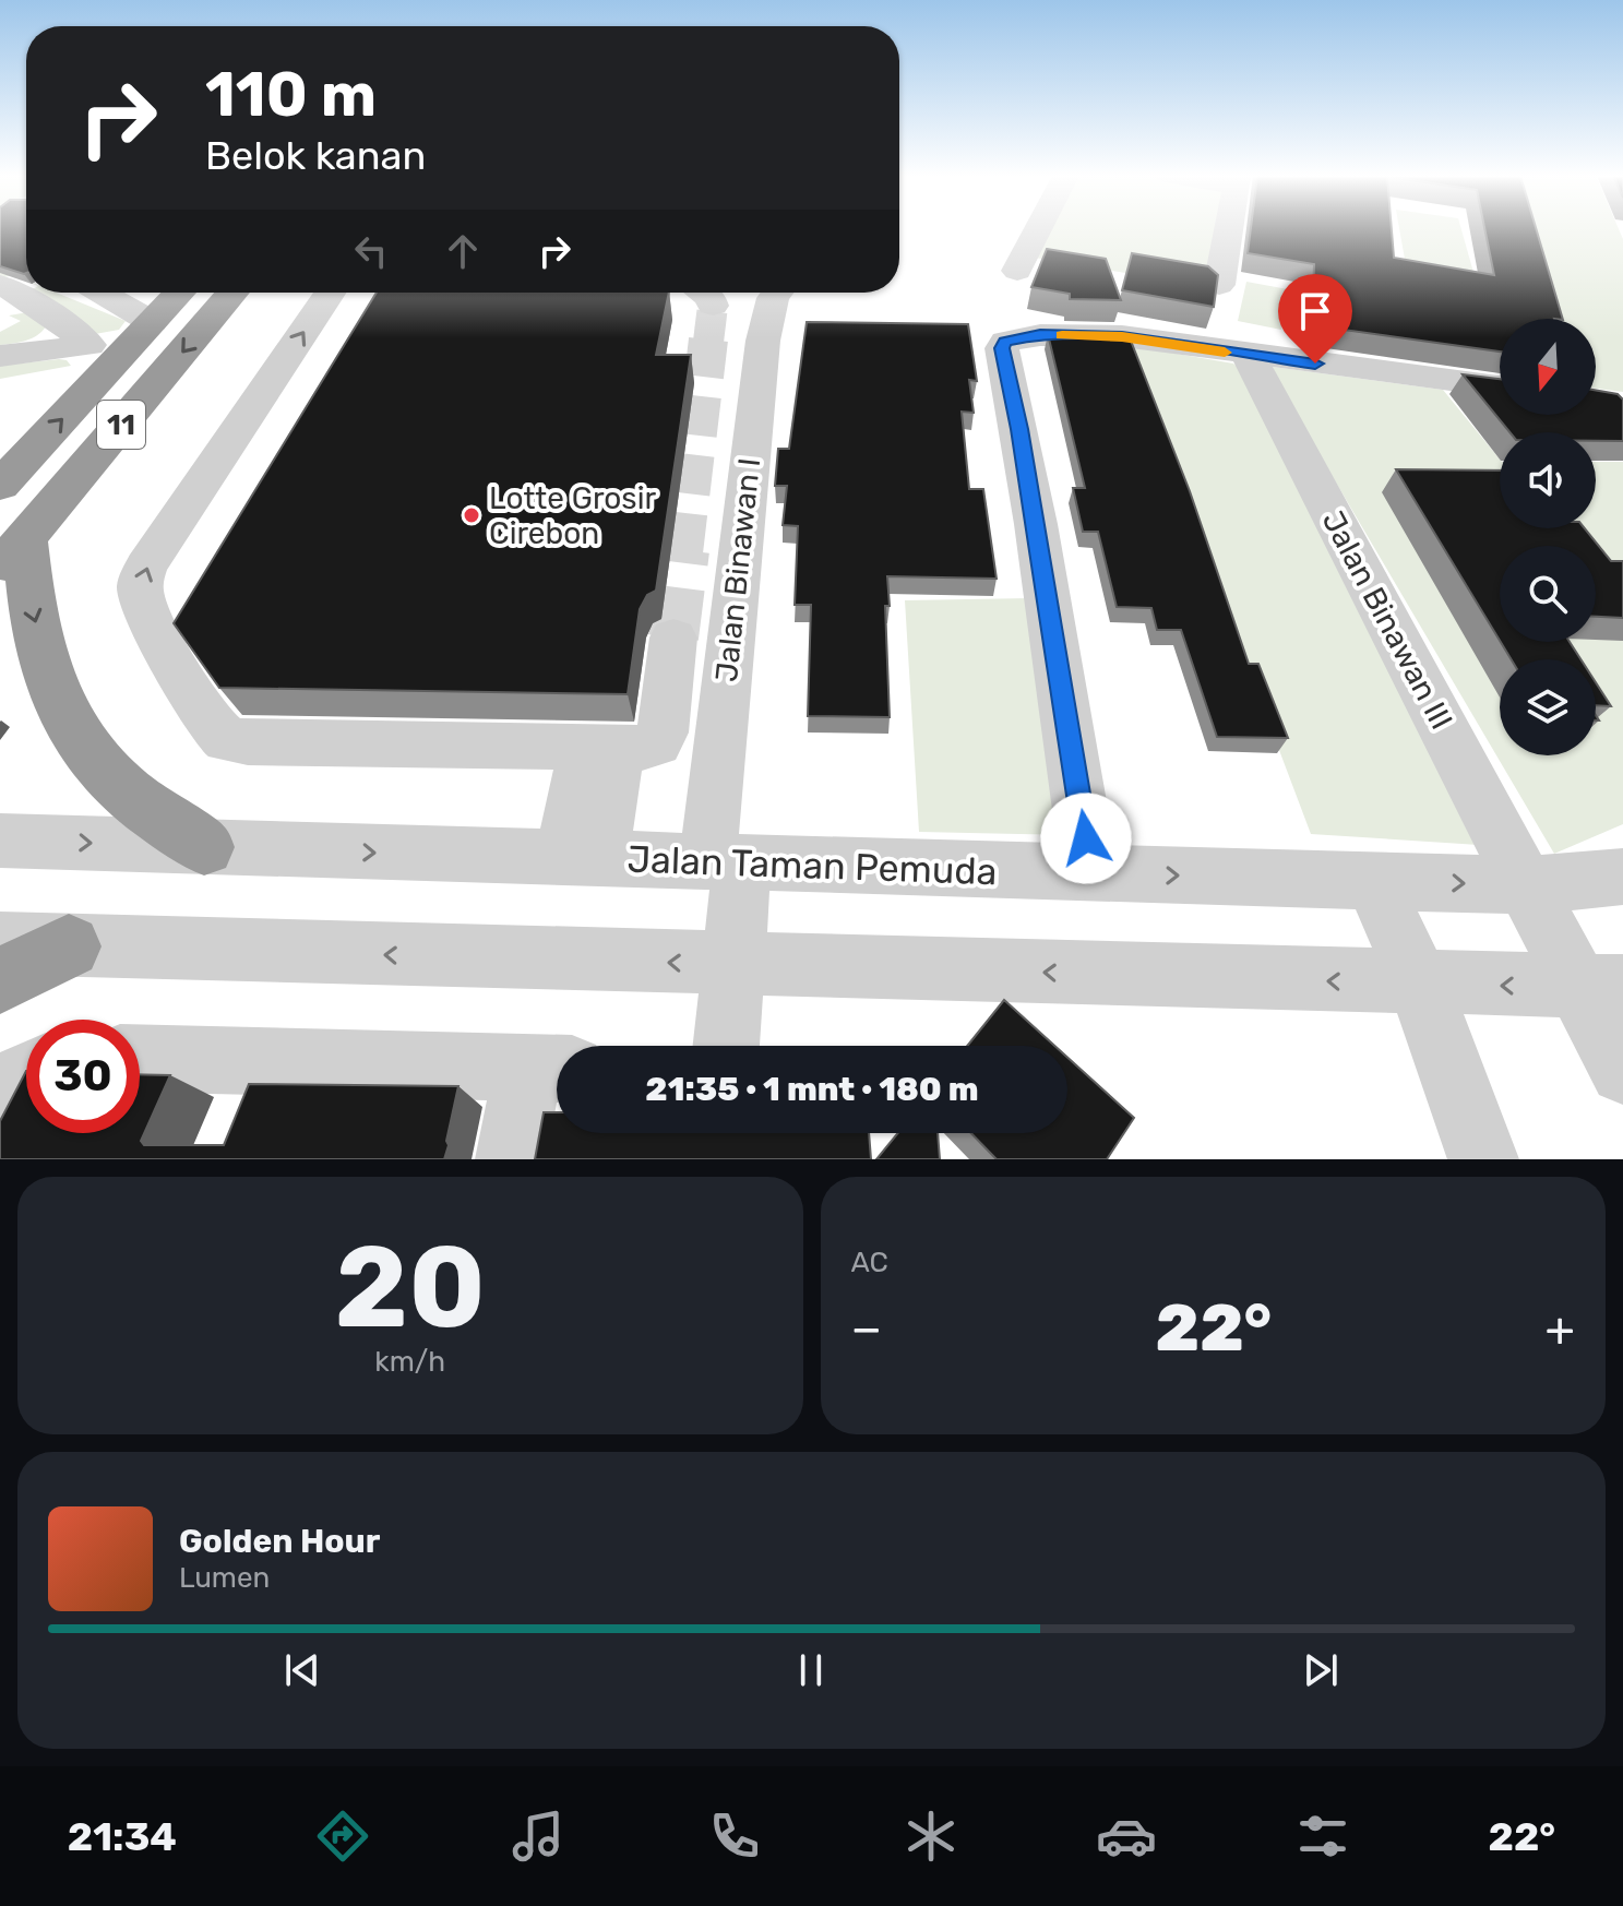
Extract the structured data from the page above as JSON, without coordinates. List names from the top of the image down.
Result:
{
  "streets": {
    "highway": ["11"],
    "street": ["Jalan Binawan I", "Jalan Binawan III", "Jalan Taman Pemuda"]
  },
  "crossings": [
    ["Jalan Binawan I", "Jalan Taman Pemuda"],
    ["Jalan Binawan III", "Jalan Taman Pemuda"]
  ],
  "places": ["Lotte Grosir Cirebon"],
  "north": "bottom",
  "page": {
    "turn": ["110 m", "Belok kanan"],
    "limit": "30",
    "trip": "21:35 · 1 mnt · 180 m",
    "tile": [
      ["20", "km/h"],
      "AC"
    ],
    "heat": ["−", "22°", "+"],
    "song": ["Golden Hour", "Lumen"],
    "tabs": ["21:34", "22°"]
  }
}
